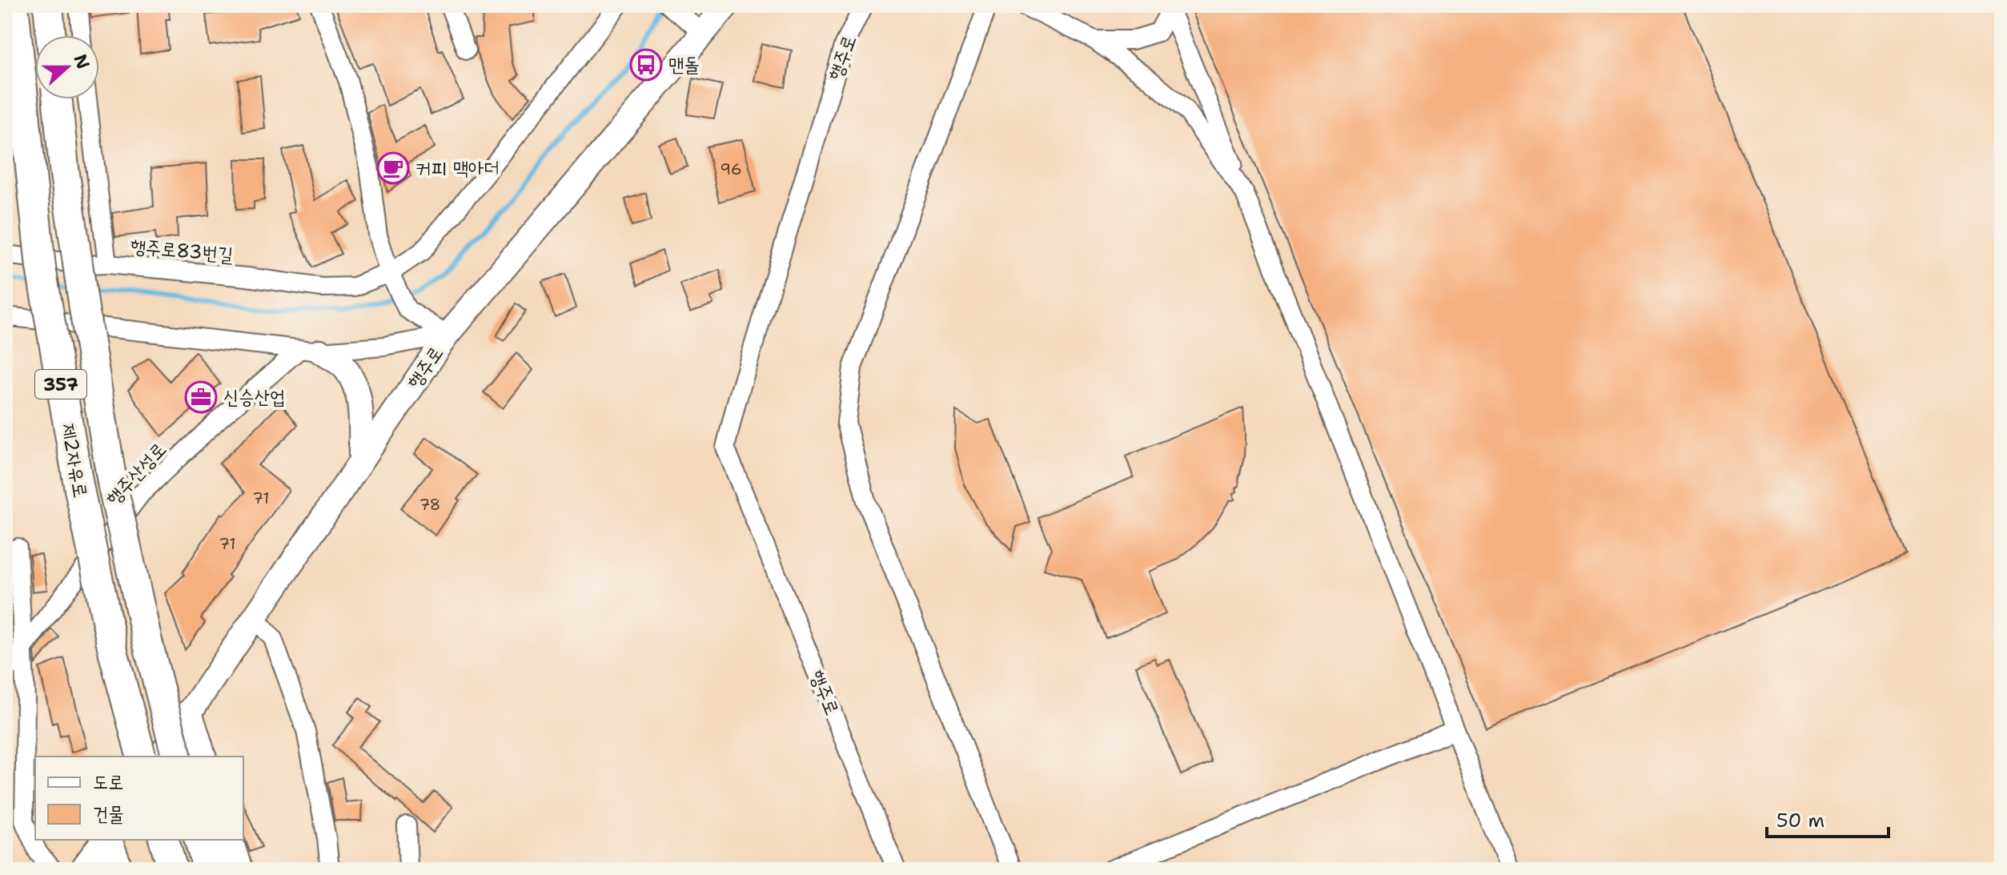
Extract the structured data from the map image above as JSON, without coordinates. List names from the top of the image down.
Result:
{
  "streets": {
    "highway": ["357", "제2자유로"],
    "main road": ["행주로"],
    "street": ["행주로83번길", "행주산성로"]
  },
  "places": {
    "bus stop": ["맨돌"],
    "cafe": ["커피 맥아더"],
    "office": ["신승산업"]
  },
  "house_numbers": [
    "96",
    "71",
    "78",
    "71"
  ],
  "legend": ["도로", "건물"],
  "scale_bar": "50 m",
  "north": "right"
}
